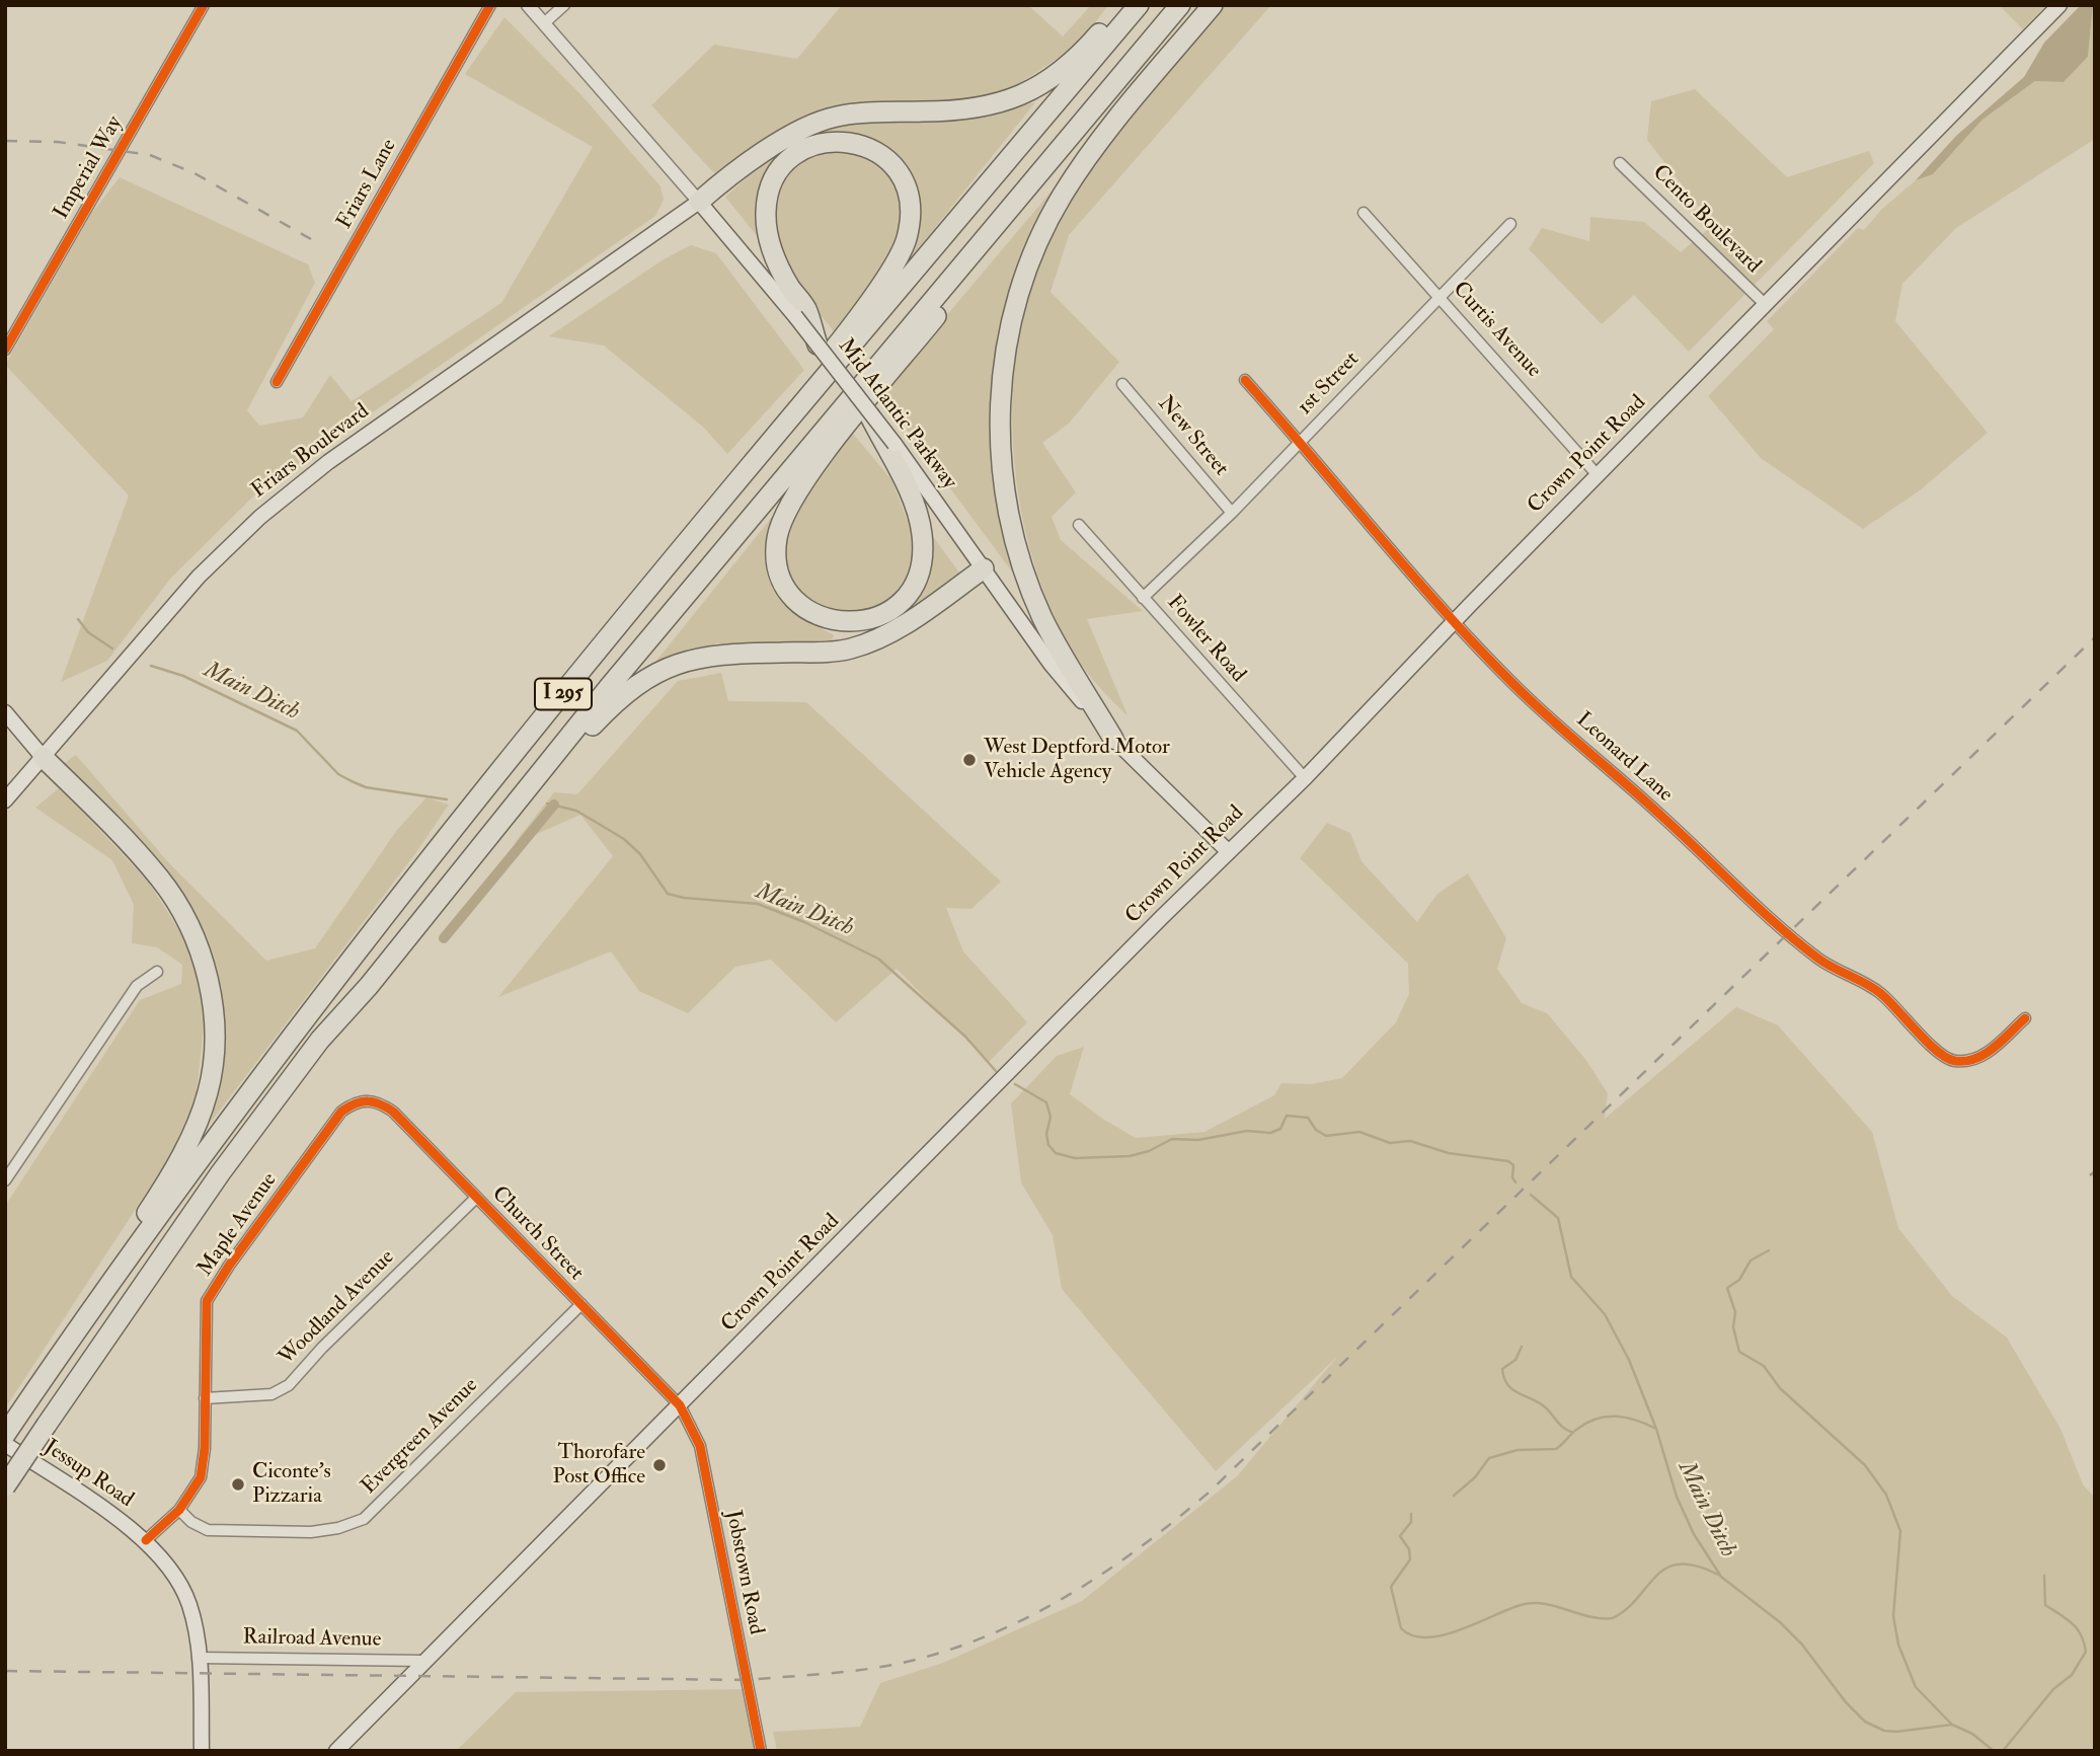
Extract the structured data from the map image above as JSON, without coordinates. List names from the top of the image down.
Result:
{
  "streets": {
    "highway": ["I 295"],
    "main road": [
      "Mid Atlantic Parkway",
      "Friars Boulevard",
      "Crown Point Road",
      "Jessup Road"
    ],
    "street": [
      "Imperial Way",
      "Friars Lane",
      "Cento Boulevard",
      "Curtis Avenue",
      "1st Street",
      "New Street",
      "Fowler Road",
      "Leonard Lane",
      "Maple Avenue",
      "Church Street",
      "Woodland Avenue",
      "Evergreen Avenue",
      "Jobstown Road",
      "Railroad Avenue"
    ]
  },
  "crossings": [
    ["Cento Boulevard", "Crown Point Road"],
    ["Curtis Avenue", "1st Street"],
    ["Curtis Avenue", "Crown Point Road"],
    ["1st Street", "New Street"],
    ["1st Street", "Fowler Road"],
    ["1st Street", "Leonard Lane"],
    ["Mid Atlantic Parkway", "Crown Point Road"],
    ["Crown Point Road", "Fowler Road"],
    ["Crown Point Road", "Leonard Lane"],
    ["Crown Point Road", "Church Street"],
    ["Crown Point Road", "Jobstown Road"],
    ["Crown Point Road", "Railroad Avenue"],
    ["Maple Avenue", "Church Street"],
    ["Maple Avenue", "Woodland Avenue"],
    ["Maple Avenue", "Evergreen Avenue"],
    ["Maple Avenue", "Jessup Road"],
    ["Church Street", "Woodland Avenue"],
    ["Church Street", "Evergreen Avenue"],
    ["Church Street", "Jobstown Road"],
    ["Jessup Road", "Railroad Avenue"]
  ],
  "water": ["Main Ditch"],
  "places": ["West Deptford Motor Vehicle Agency", "Thorofare Post Office", "Ciconte's Pizzaria"]
}
